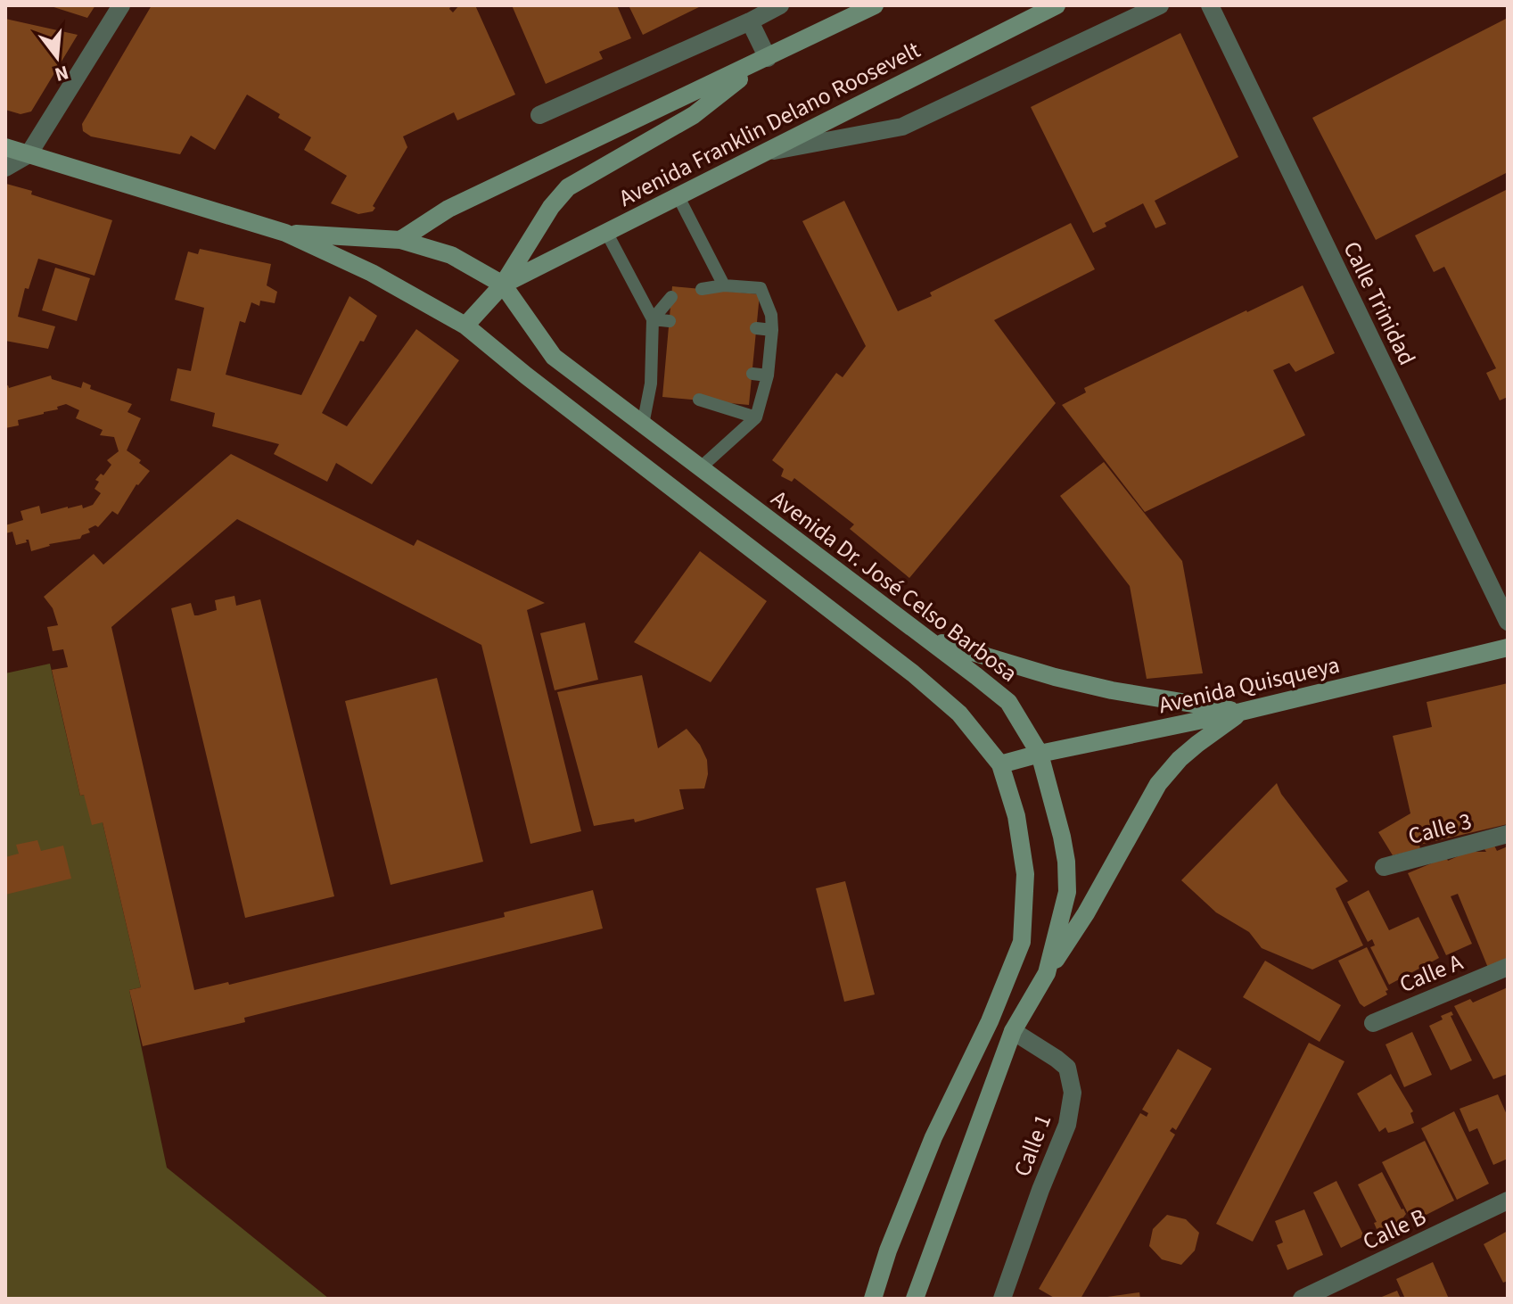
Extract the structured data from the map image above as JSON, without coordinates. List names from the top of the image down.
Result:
{
  "streets": {
    "street": [
      "Avenida Franklin Delano Roosevelt",
      "Calle Trinidad",
      "Avenida Dr. José Celso Barbosa",
      "Avenida Quisqueya",
      "Calle 3",
      "Calle A",
      "Calle 1",
      "Calle B"
    ]
  },
  "crossings": [
    ["Avenida Franklin Delano Roosevelt", "Avenida Dr. José Celso Barbosa"],
    ["Avenida Dr. José Celso Barbosa", "Avenida Quisqueya"],
    ["Avenida Dr. José Celso Barbosa", "Calle 1"]
  ],
  "north": "bottom"
}
